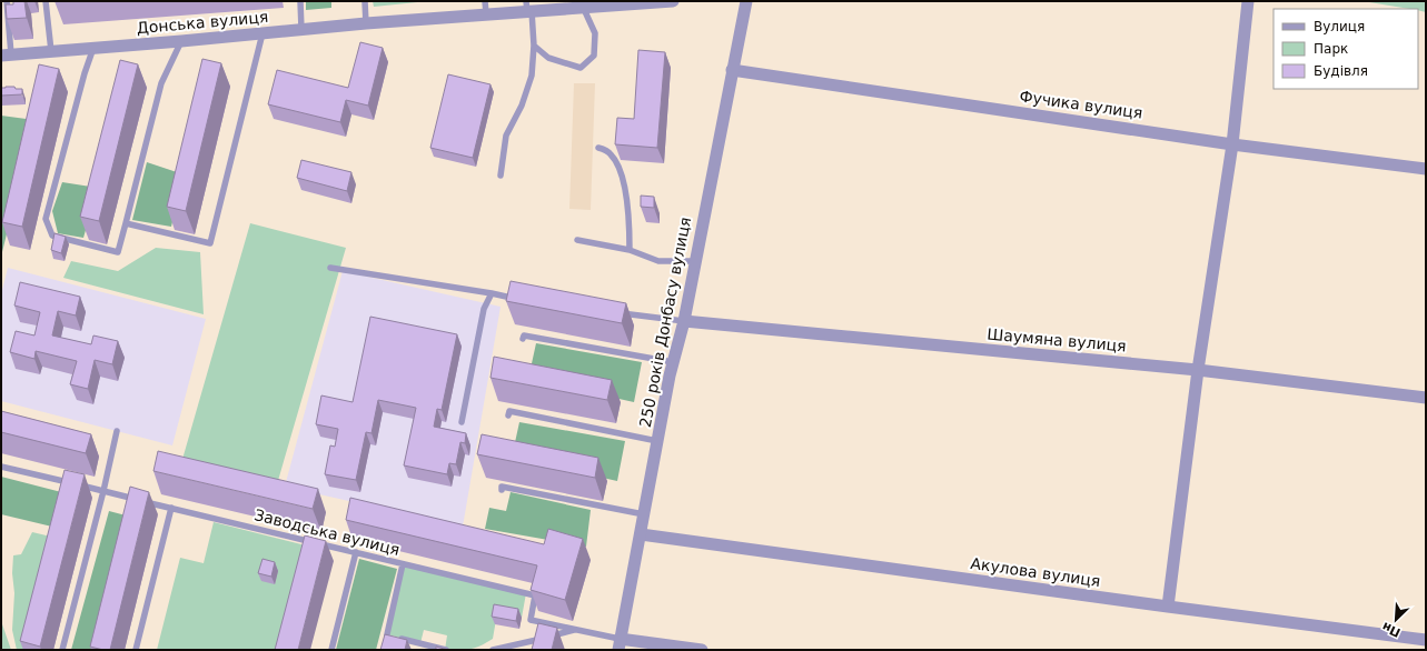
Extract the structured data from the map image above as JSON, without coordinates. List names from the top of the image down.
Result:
{
  "streets": {
    "street": [
      "Донська вулиця",
      "Фучика вулиця",
      "250 років Донбасу вулиця",
      "Шаумяна вулиця",
      "Акулова вулиця"
    ],
    "lane": ["Заводська вулиця"]
  },
  "crossings": [
    ["Фучика вулиця", "250 років Донбасу вулиця"],
    ["250 років Донбасу вулиця", "Шаумяна вулиця"],
    ["250 років Донбасу вулиця", "Заводська вулиця"],
    ["250 років Донбасу вулиця", "Акулова вулиця"]
  ],
  "legend": ["Вулиця", "Парк", "Будівля"],
  "north": "bottom left"
}
